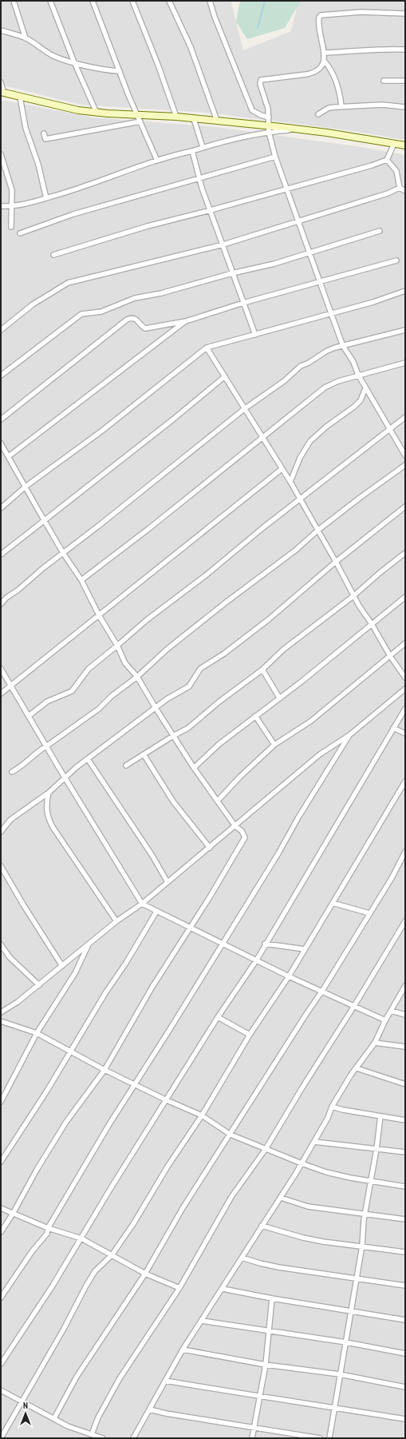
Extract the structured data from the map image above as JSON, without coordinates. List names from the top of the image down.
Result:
{
  "north": "top"
}
